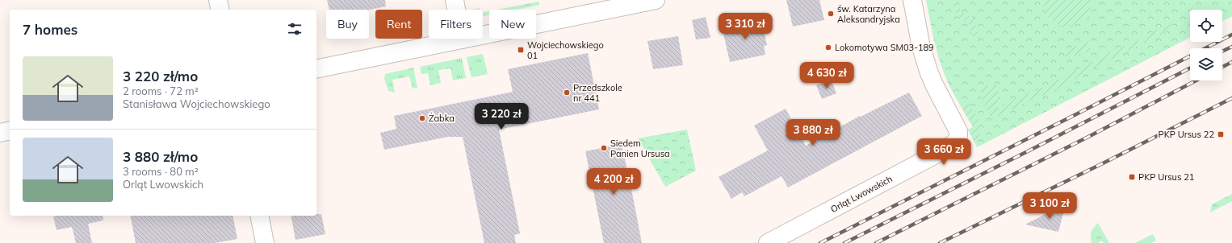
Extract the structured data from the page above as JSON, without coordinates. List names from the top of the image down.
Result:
{
  "streets": {
    "street": ["Orląt Lwowskich"]
  },
  "places": {
    "other": [
      "św. Katarzyna Aleksandryjska",
      "Lokomotywa SM03-189",
      "Przedszkole nr 441",
      "Żabka",
      "Siedem Panien Ursusa"
    ],
    "transit": ["Wojciechowskiego 01", "PKP Ursus 22", "PKP Ursus 21"]
  },
  "page": {
    "chip": [
      "Buy",
      "Rent",
      "Filters",
      "New"
    ],
    "heading": "7 homes",
    "price": [
      "3 310 zł",
      "4 630 zł",
      "3 220 zł",
      "3 880 zł",
      "3 660 zł",
      "4 200 zł",
      "3 100 zł"
    ],
    "list": [
      {
        "name": "3 220 zł/mo",
        "note": "2 rooms · 72 m² · Stanisława Wojciechowskiego"
      },
      {
        "name": "3 880 zł/mo",
        "note": "3 rooms · 80 m² · Orląt Lwowskich"
      }
    ]
  }
}
